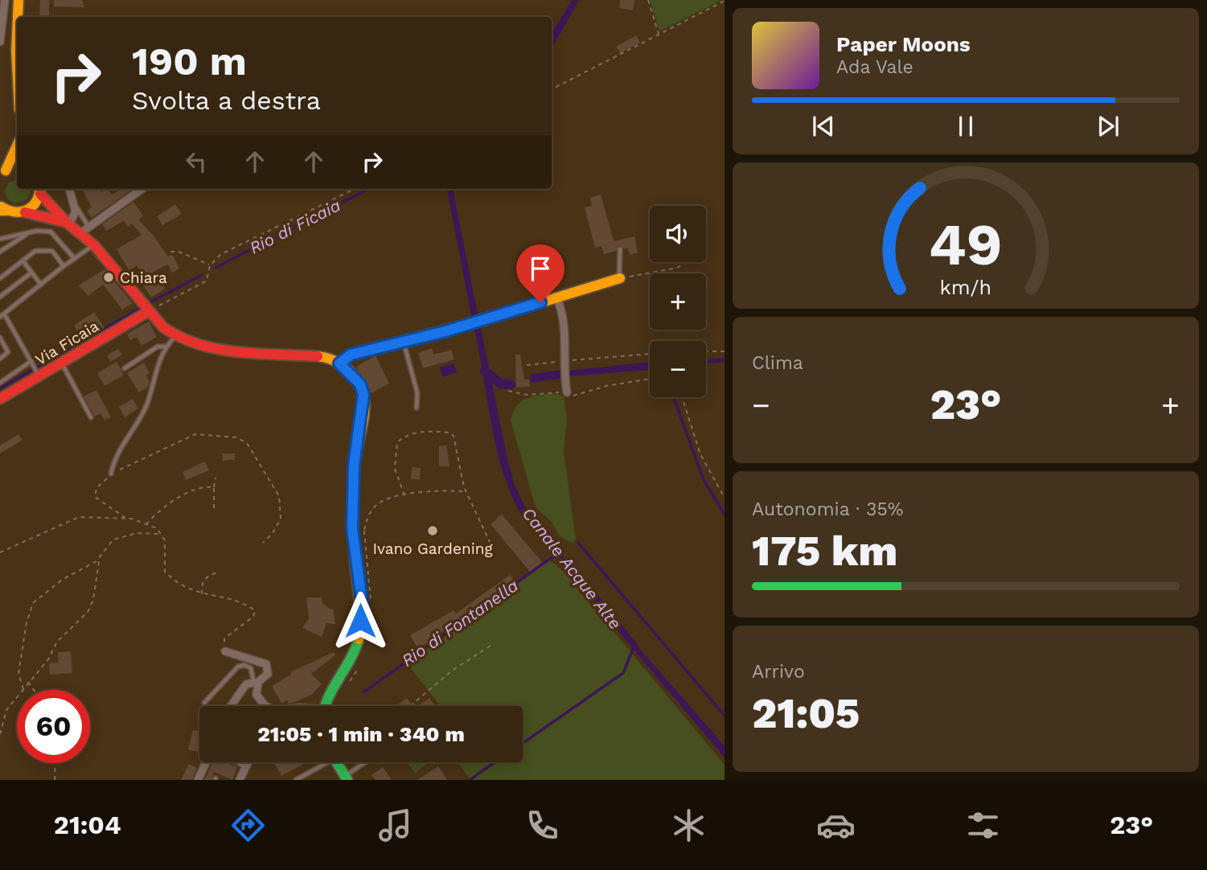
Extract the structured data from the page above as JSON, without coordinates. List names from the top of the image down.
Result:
{
  "streets": {
    "main road": ["Via Ficaia"]
  },
  "water": ["Rio di Ficaia", "Canale Acque Alte", "Rio di Fontanella"],
  "places": ["Chiara", "Ivano Gardening"],
  "page": {
    "turn": ["190 m", "Svolta a destra"],
    "song": ["Paper Moons", "Ada Vale"],
    "map_buttons": ["+", "−"],
    "tile": [
      "Clima",
      ["Autonomia · 35%", "175 km"],
      ["Arrivo", "21:05"]
    ],
    "heat": ["−", "23°", "+"],
    "limit": "60",
    "trip": "21:05 · 1 min · 340 m",
    "tabs": ["21:04", "23°"],
    "gauge": ["49", "km/h"]
  }
}
